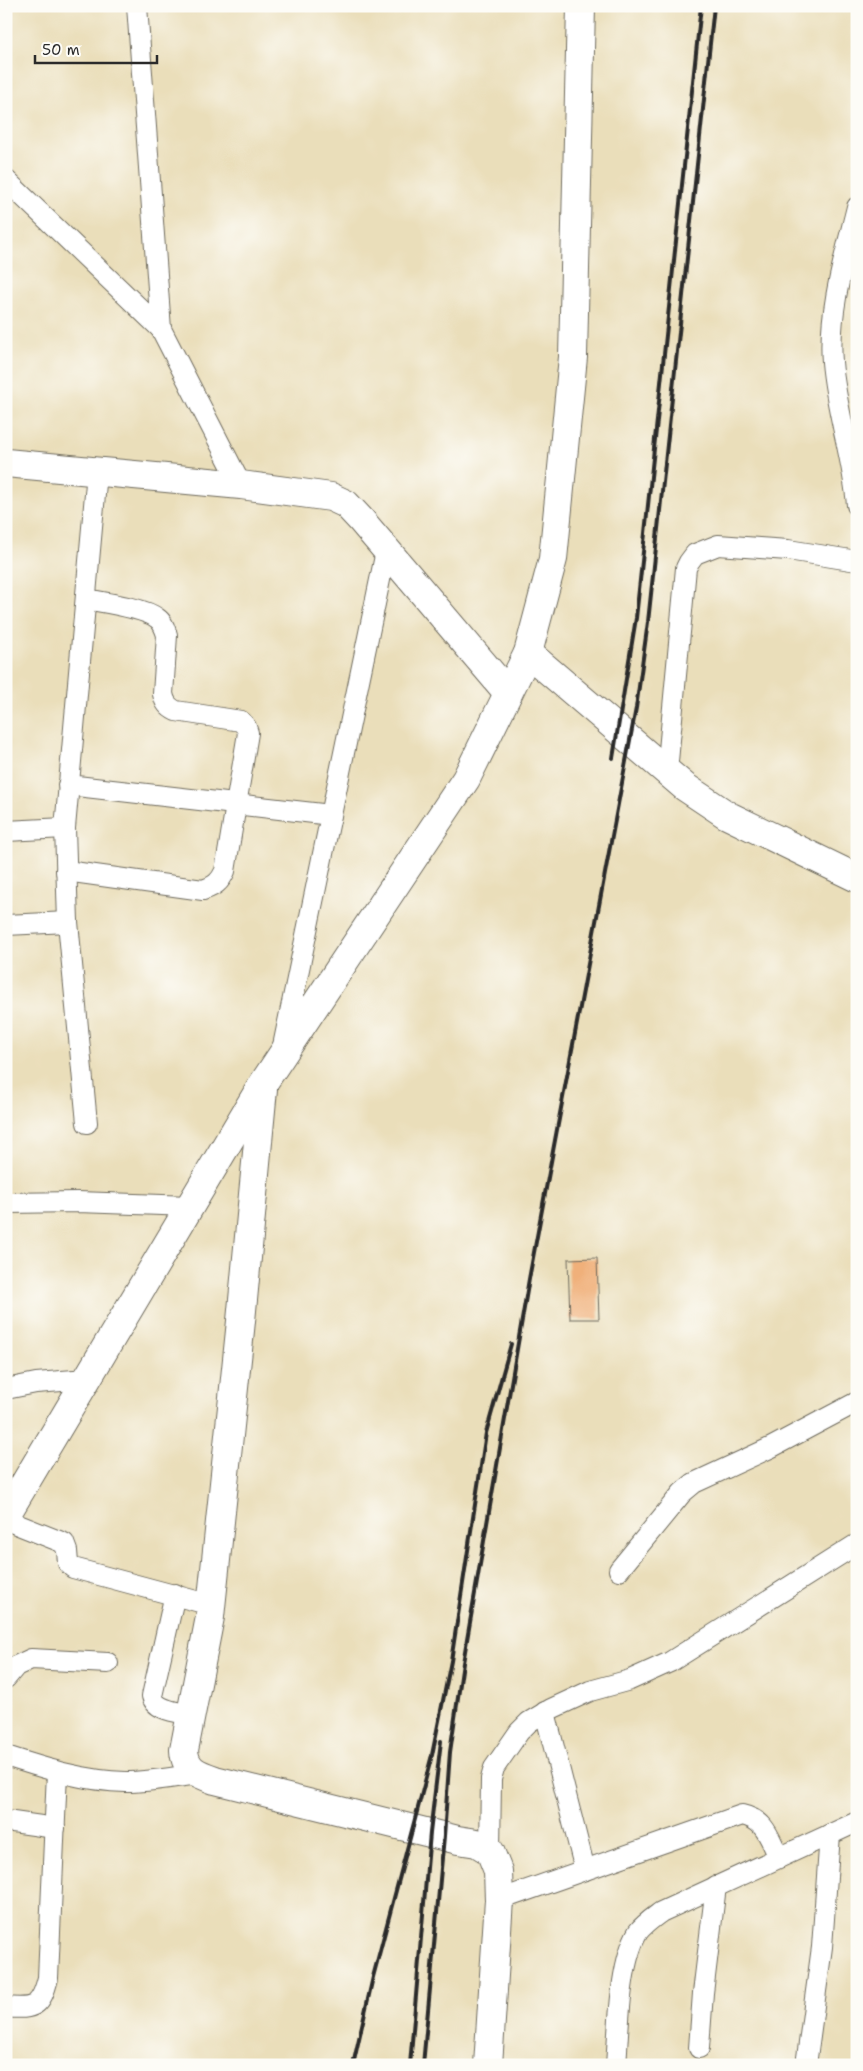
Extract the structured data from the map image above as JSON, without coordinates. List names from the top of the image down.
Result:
{
  "scale_bar": "50 m"
}
